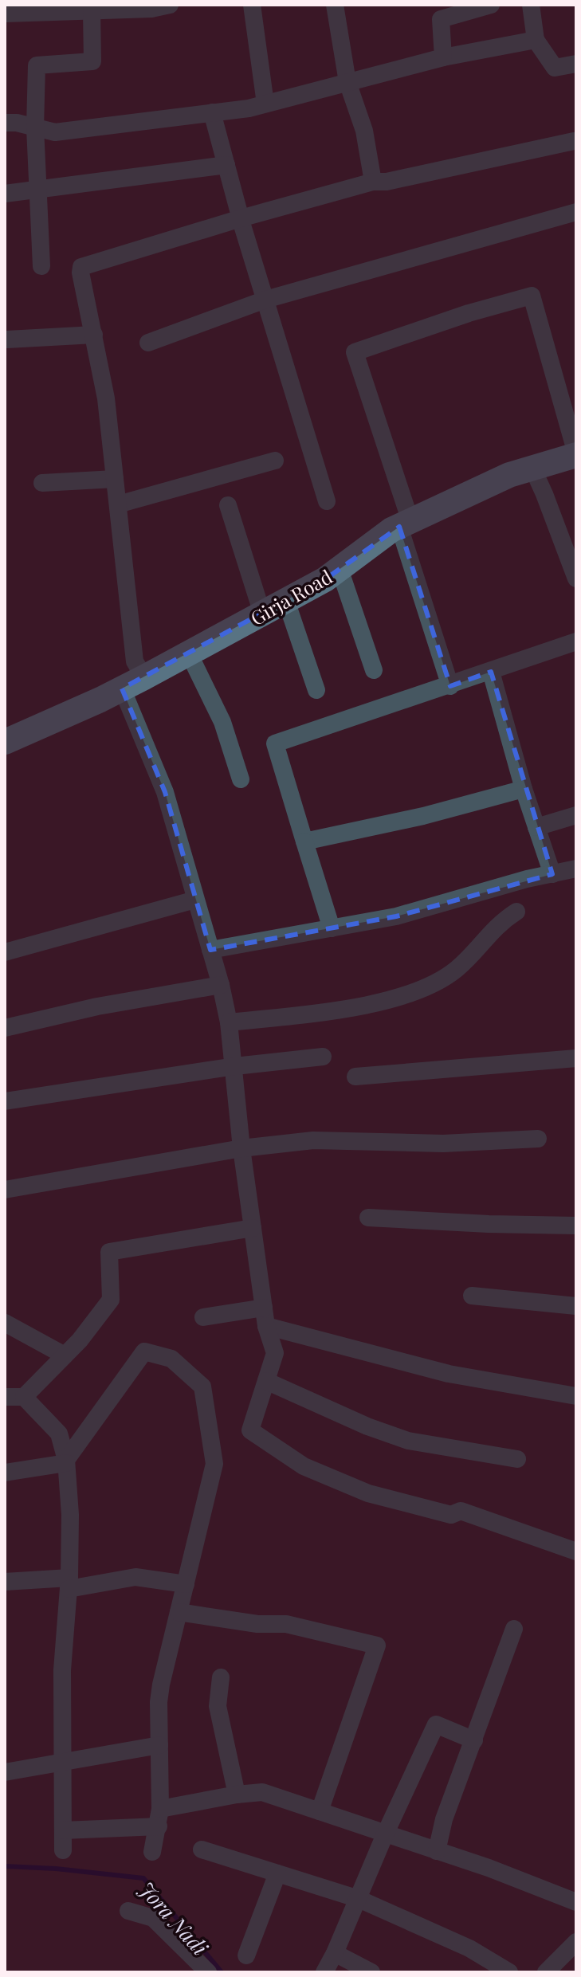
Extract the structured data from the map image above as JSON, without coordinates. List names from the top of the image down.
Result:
{
  "streets": {
    "main road": ["Girja Road"]
  },
  "water": ["Jora Nadi"]
}
